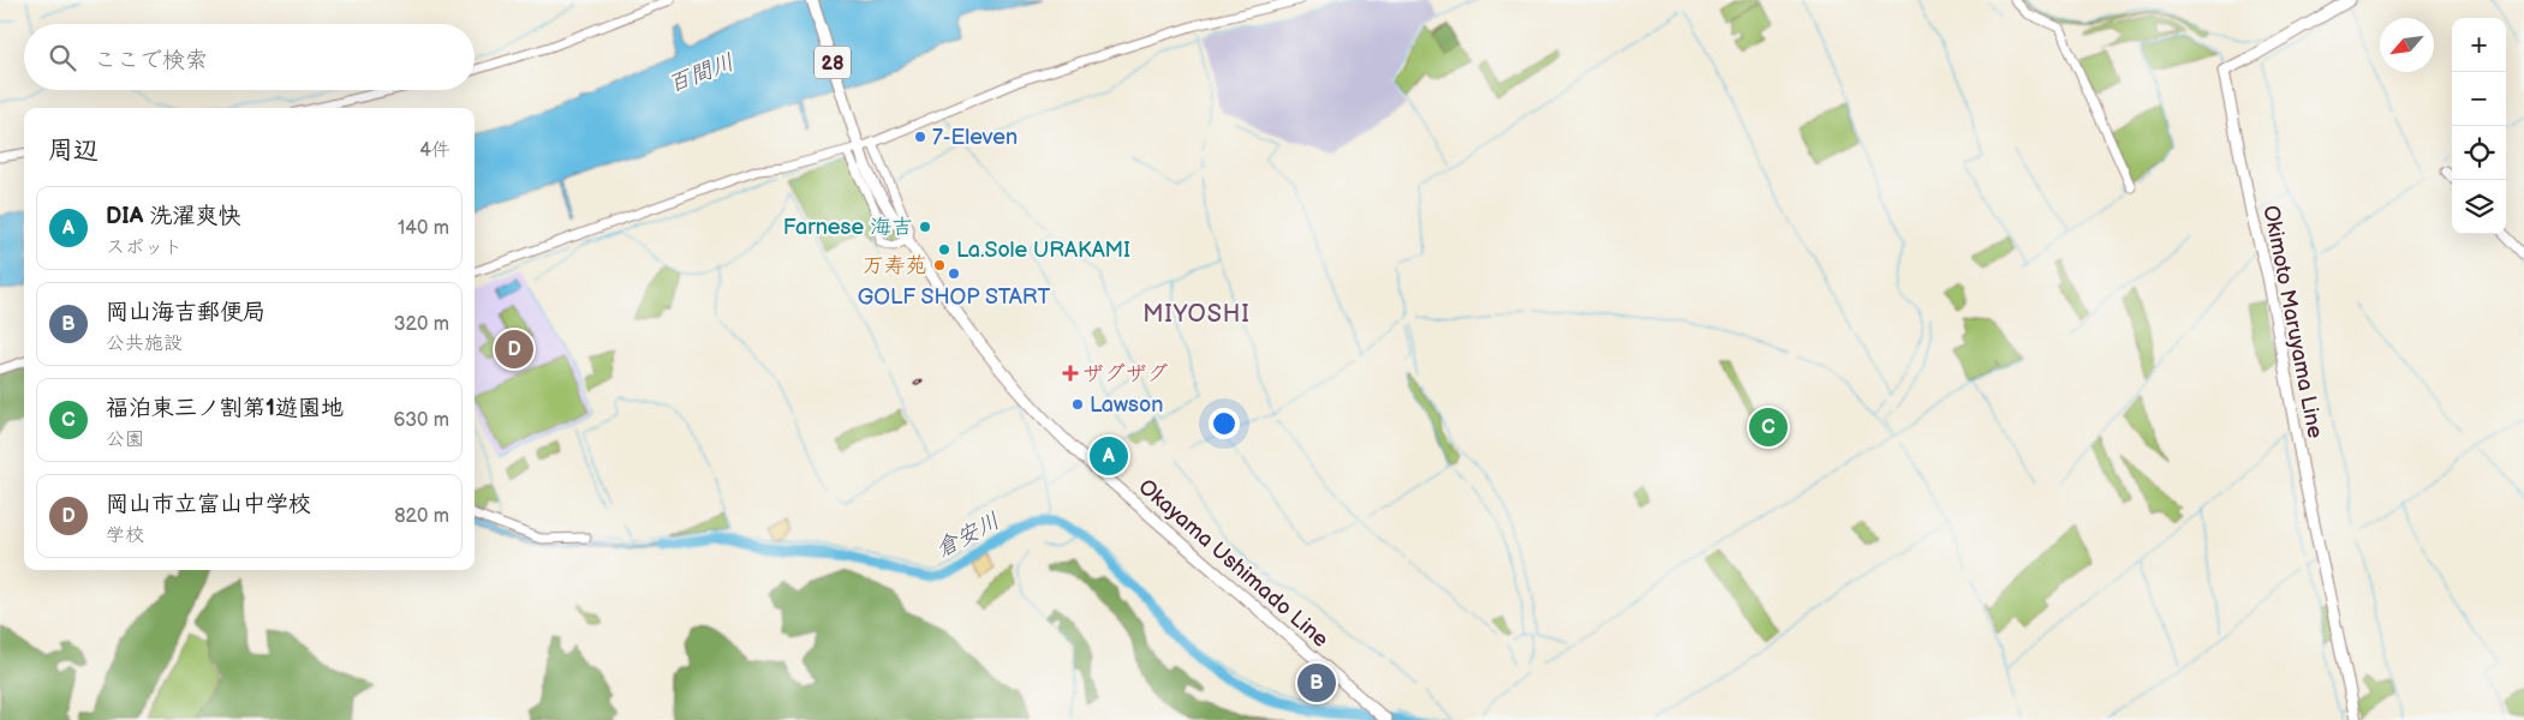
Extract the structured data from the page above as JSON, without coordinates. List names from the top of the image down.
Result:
{
  "streets": {
    "main road": ["28", "Okimoto Maruyama Line", "Okayama Ushimado Line"]
  },
  "districts": ["MIYOSHI"],
  "water": ["百間川", "倉安川"],
  "places": {
    "other": [
      "7-Eleven",
      "Farnese 海吉",
      "La.Sole URAKAMI",
      "万寿苑",
      "GOLF SHOP START",
      "Lawson"
    ],
    "health": ["ザグザグ"]
  },
  "north": "bottom left",
  "page": {
    "map_buttons": ["+", "−"],
    "search": "ここで検索",
    "heading": ["周辺", "4件"],
    "list": [
      {
        "mark": "A",
        "name": "DIA 洗濯爽快",
        "note": "スポット",
        "value": "140 m"
      },
      {
        "mark": "B",
        "name": "岡山海吉郵便局",
        "note": "公共施設",
        "value": "320 m"
      },
      {
        "mark": "C",
        "name": "福泊東三ノ割第1遊園地",
        "note": "公園",
        "value": "630 m"
      },
      {
        "mark": "D",
        "name": "岡山市立富山中学校",
        "note": "学校",
        "value": "820 m"
      }
    ],
    "pins": [
      "D",
      "C",
      "A",
      "B"
    ]
  }
}
